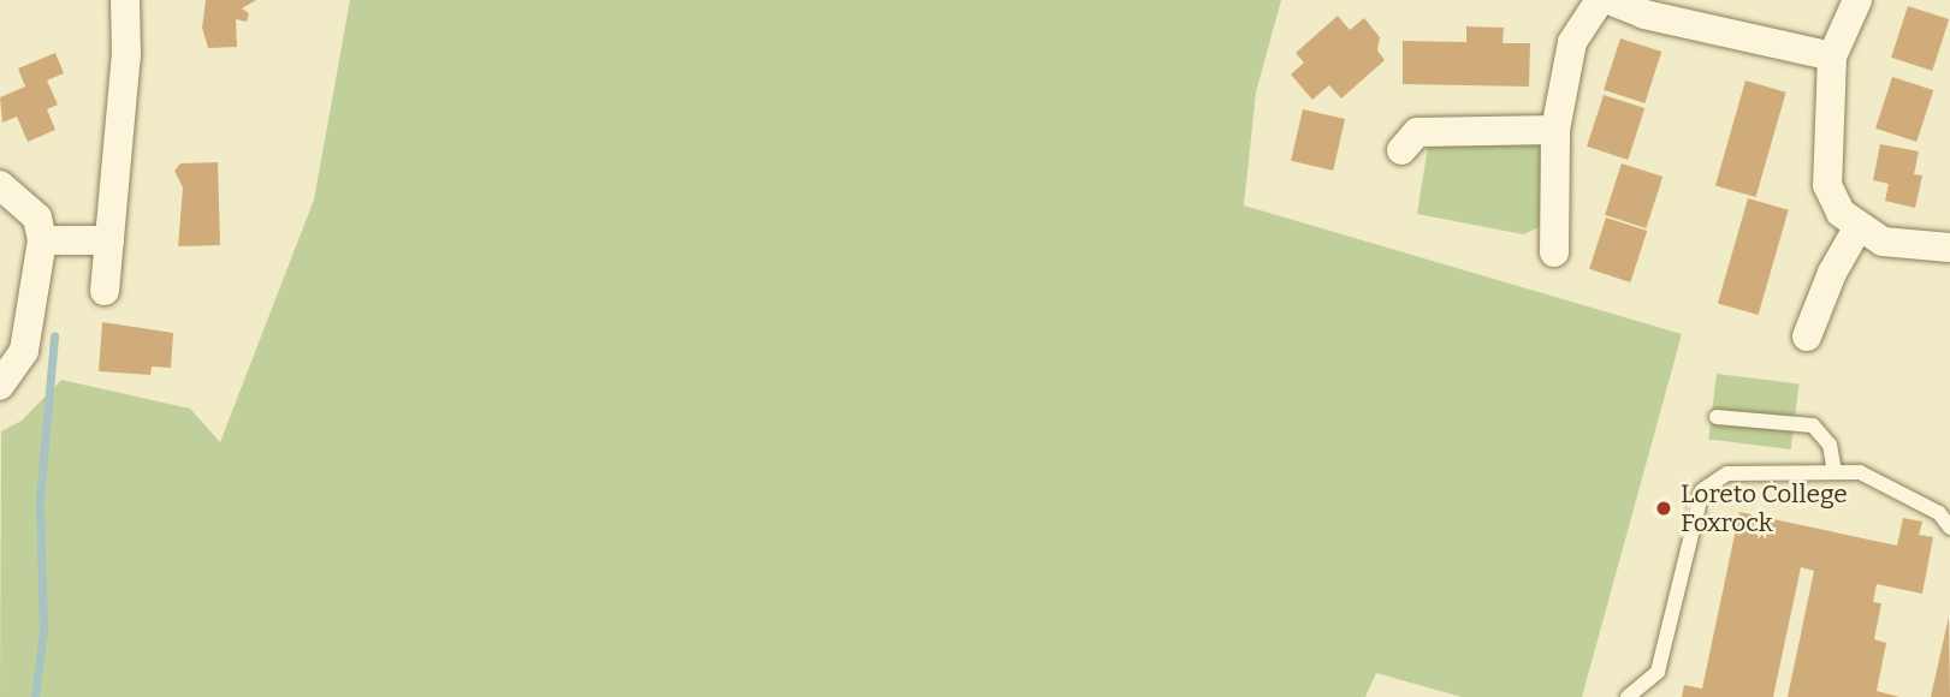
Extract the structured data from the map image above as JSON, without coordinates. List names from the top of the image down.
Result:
{
  "places": ["Loreto College Foxrock"]
}
